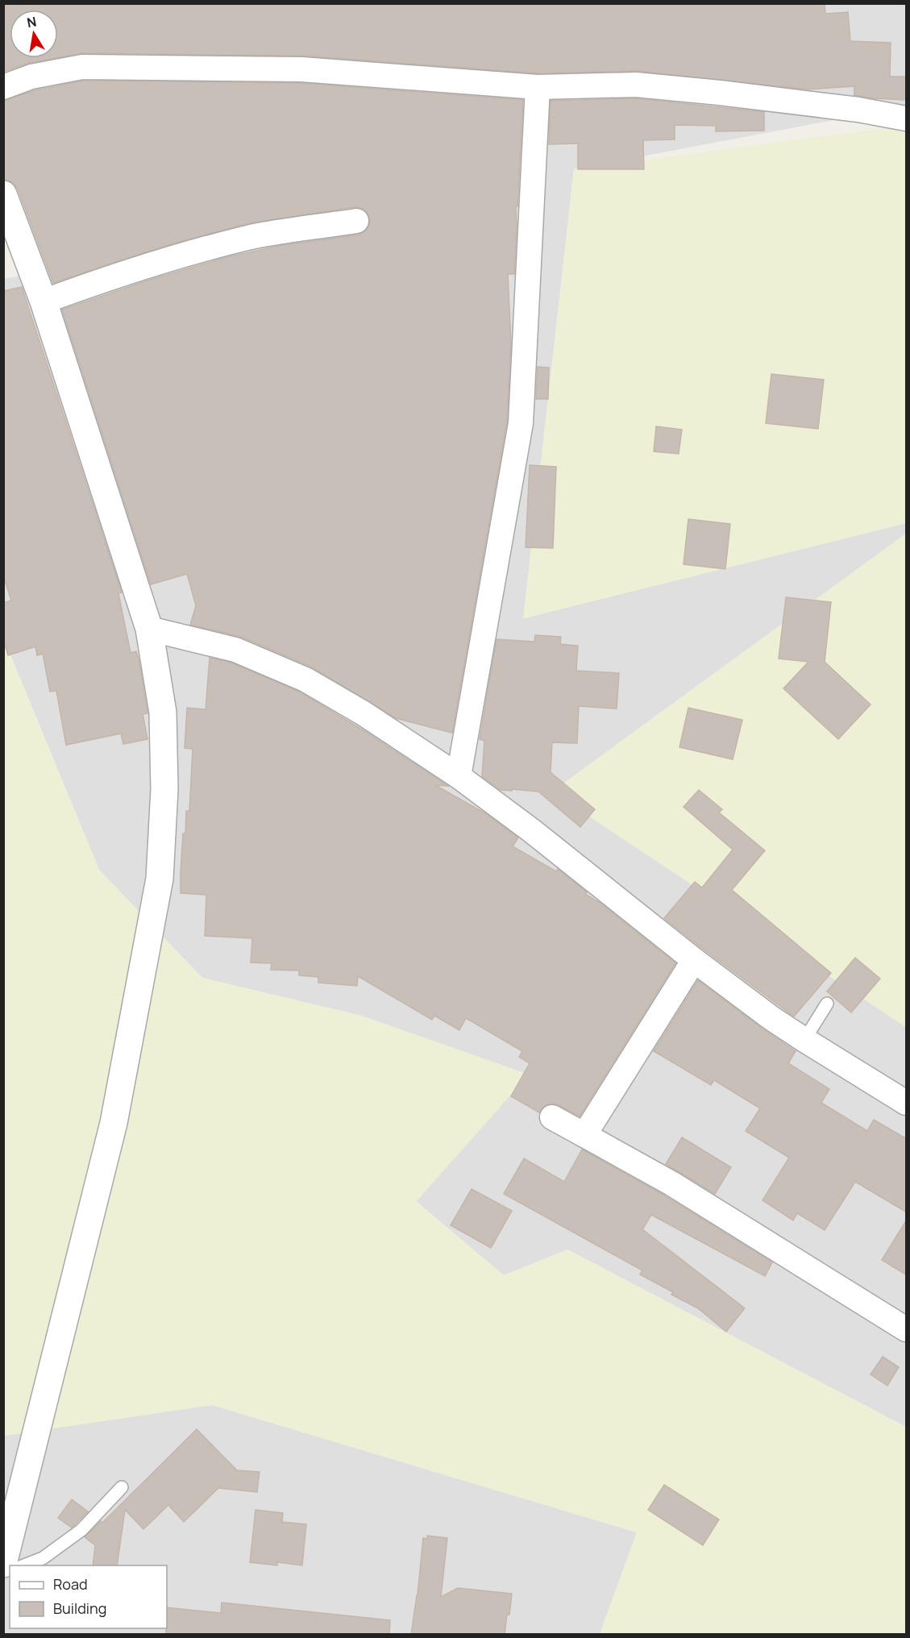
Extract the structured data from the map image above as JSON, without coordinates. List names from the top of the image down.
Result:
{
  "legend": ["Road", "Building"],
  "north": "top"
}
